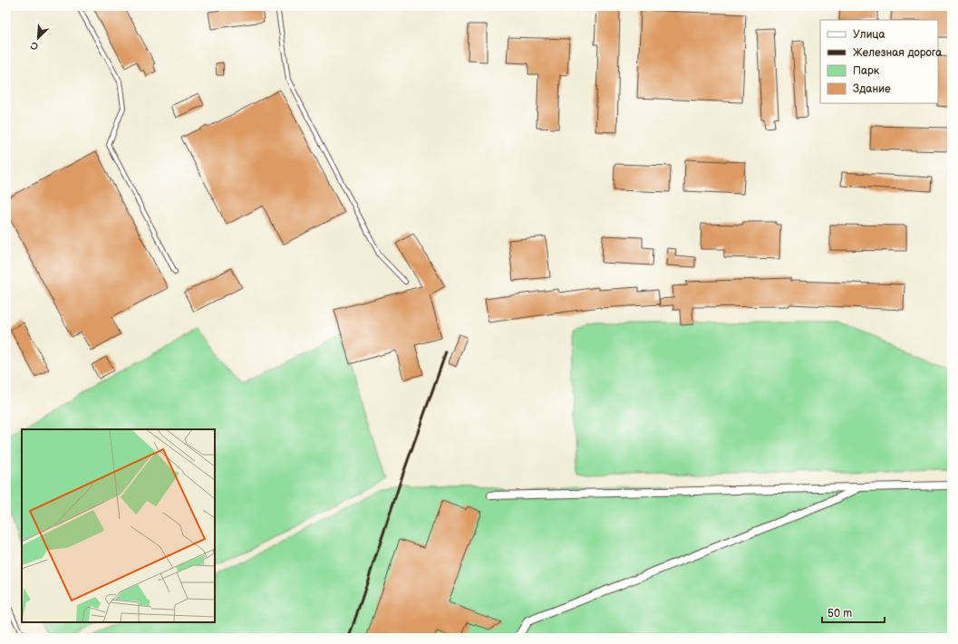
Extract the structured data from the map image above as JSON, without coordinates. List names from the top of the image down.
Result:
{
  "legend": [
    "Улица",
    "Железная дорога",
    "Парк",
    "Здание"
  ],
  "scale_bar": "50 m",
  "north": "bottom left"
}
